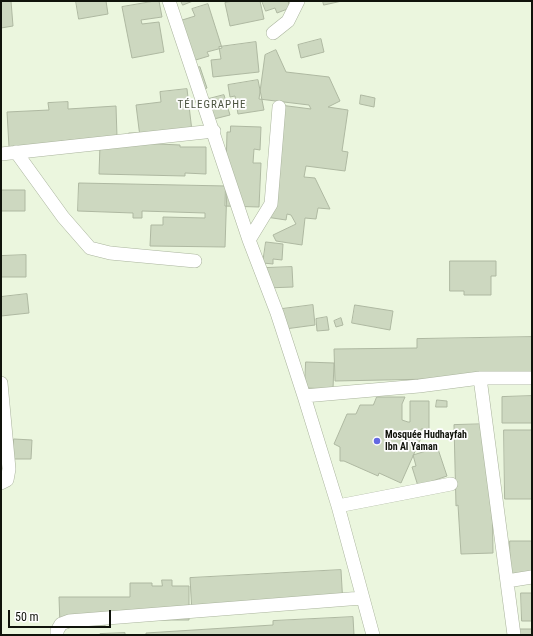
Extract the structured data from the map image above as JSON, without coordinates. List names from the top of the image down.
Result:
{
  "districts": ["TÉLEGRAPHE"],
  "places": ["Mosquée Hudhayfah Ibn Al Yaman"],
  "scale_bar": "50 m"
}
